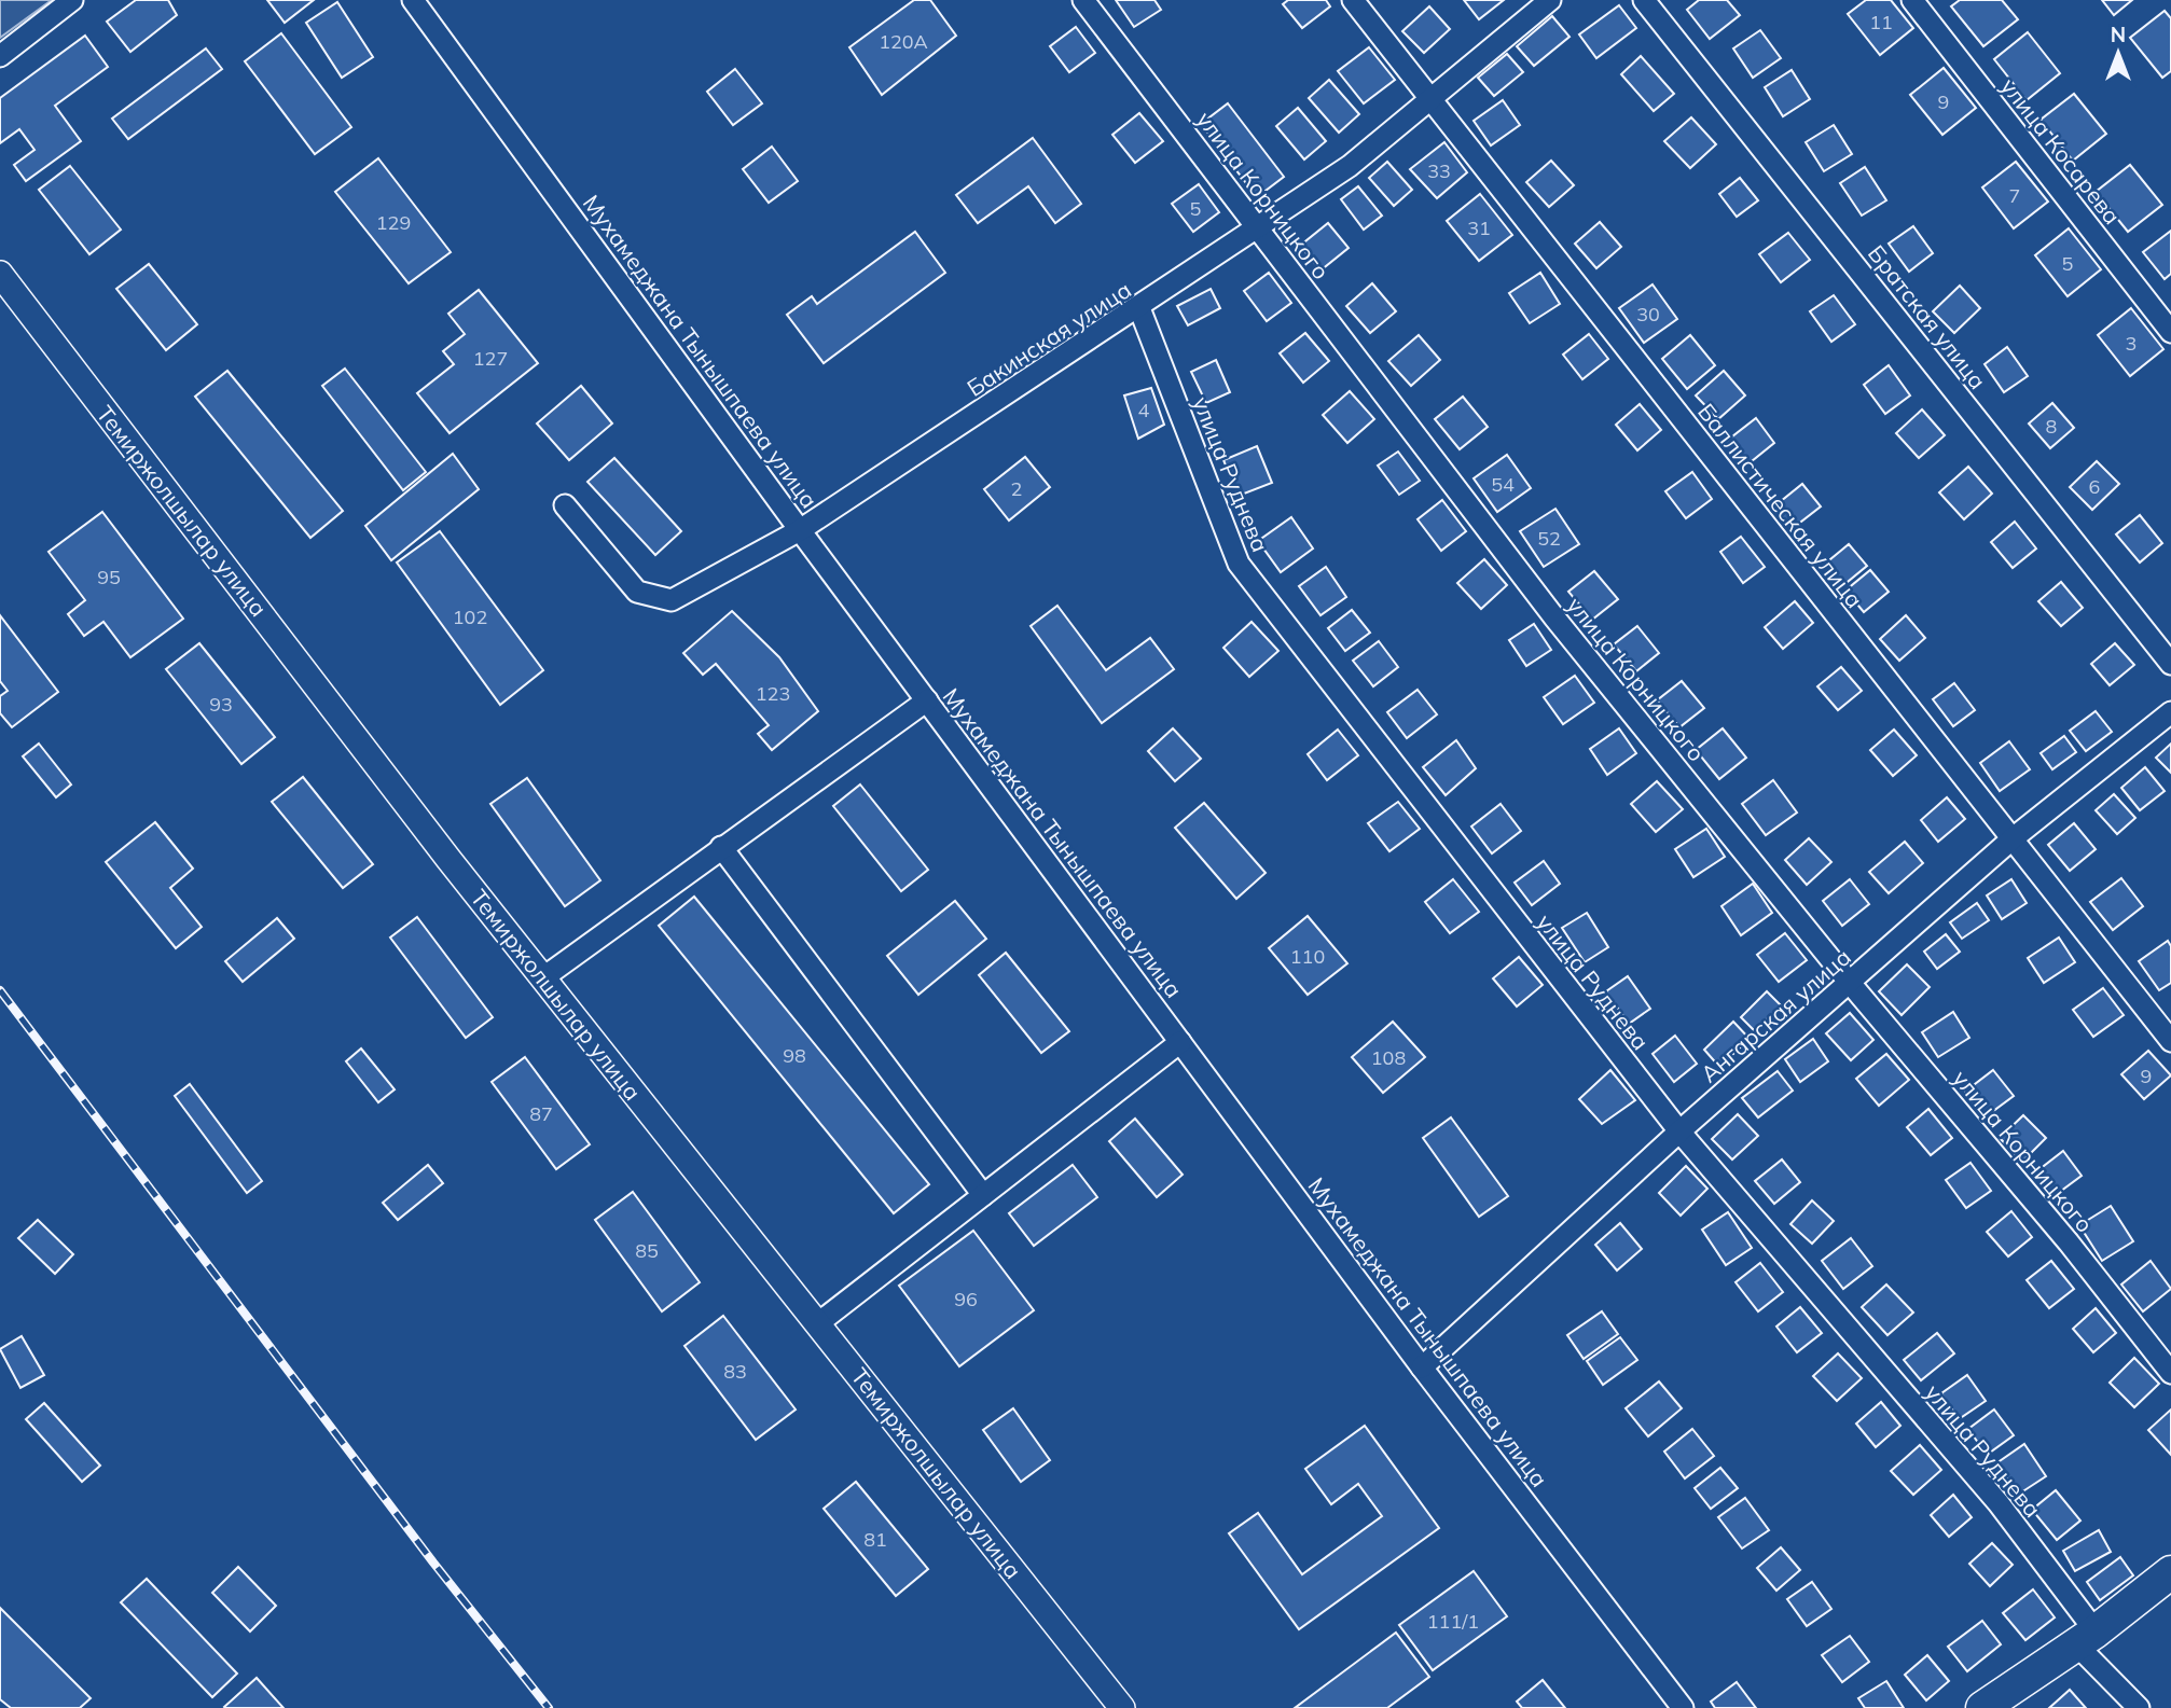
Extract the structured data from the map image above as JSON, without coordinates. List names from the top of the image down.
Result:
{
  "streets": {
    "street": [
      "улица Косарева",
      "улица Корницкого",
      "Братская улица",
      "Бакинская улица",
      "Мухамеджана Тынышпаева улица",
      "улица Руднева",
      "Баллистическая улица",
      "Темиржолшылар улица",
      "Ангарская улица"
    ]
  },
  "crossings": [
    ["улица Корницкого", "Бакинская улица"],
    ["улица Корницкого", "Ангарская улица"],
    ["Бакинская улица", "Мухамеджана Тынышпаева улица"],
    ["Бакинская улица", "улица Руднева"],
    ["Бакинская улица", "Баллистическая улица"],
    ["Мухамеджана Тынышпаева улица", "Ангарская улица"],
    ["улица Руднева", "Ангарская улица"],
    ["Баллистическая улица", "Ангарская улица"]
  ],
  "house_numbers": [
    "11",
    "120А",
    "9",
    "33",
    "7",
    "5",
    "129",
    "31",
    "5",
    "30",
    "3",
    "127",
    "4",
    "8",
    "54",
    "6",
    "2",
    "52",
    "95",
    "102",
    "123",
    "93",
    "110",
    "98",
    "108",
    "9",
    "87",
    "85",
    "96",
    "83",
    "81",
    "111/1"
  ],
  "north": "top"
}
